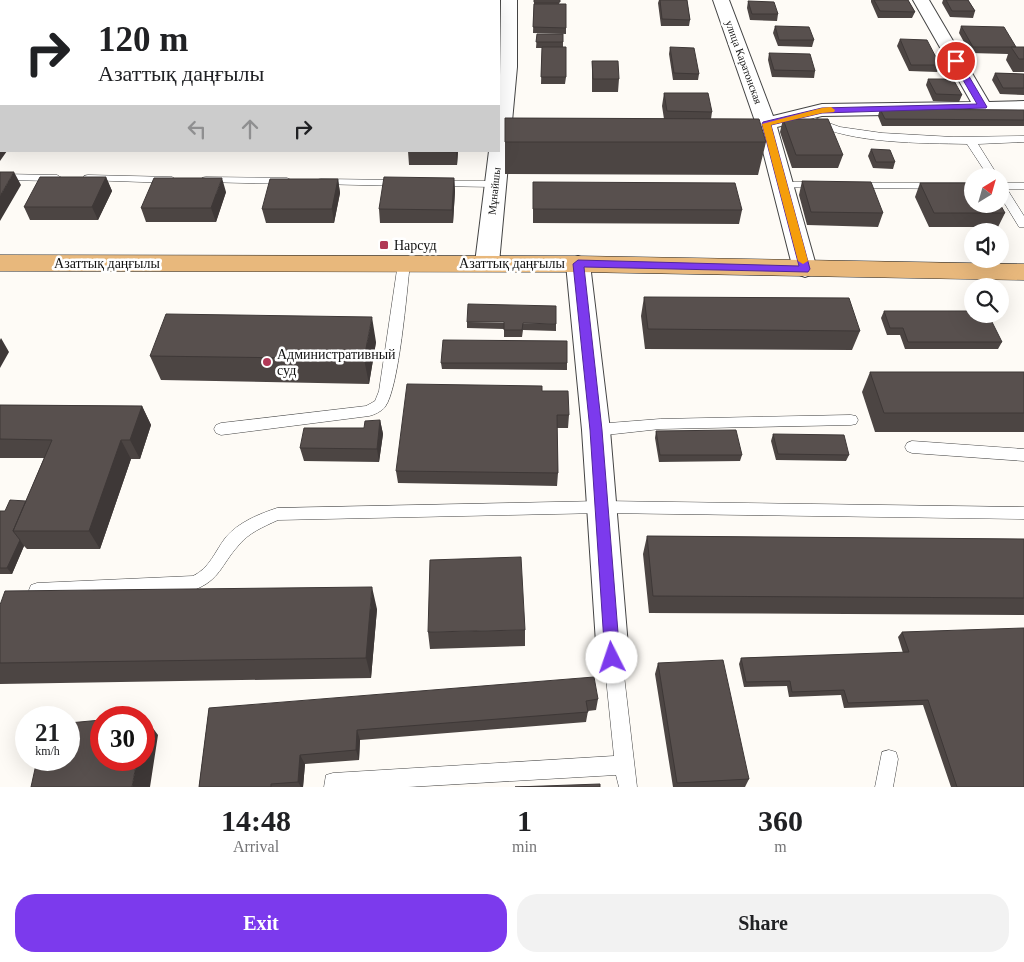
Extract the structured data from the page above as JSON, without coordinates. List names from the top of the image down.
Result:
{
  "streets": {
    "main road": ["Азаттық даңғылы"],
    "street": ["улица Каратонская", "Мұнайшы"]
  },
  "crossings": [
    ["улица Каратонская", "Азаттық даңғылы"],
    ["Мұнайшы", "Азаттық даңғылы"]
  ],
  "places": {
    "transit": ["Нарсуд"],
    "other": ["Административный суд"]
  },
  "north": "top right",
  "page": {
    "turn": ["120 m", "Азаттық даңғылы"],
    "speed": "21 km/h",
    "limit": "30",
    "eta": [
      "14:48",
      "Arrival",
      "1",
      "min",
      "360",
      "m"
    ],
    "buttons": ["Exit", "Share"]
  }
}
